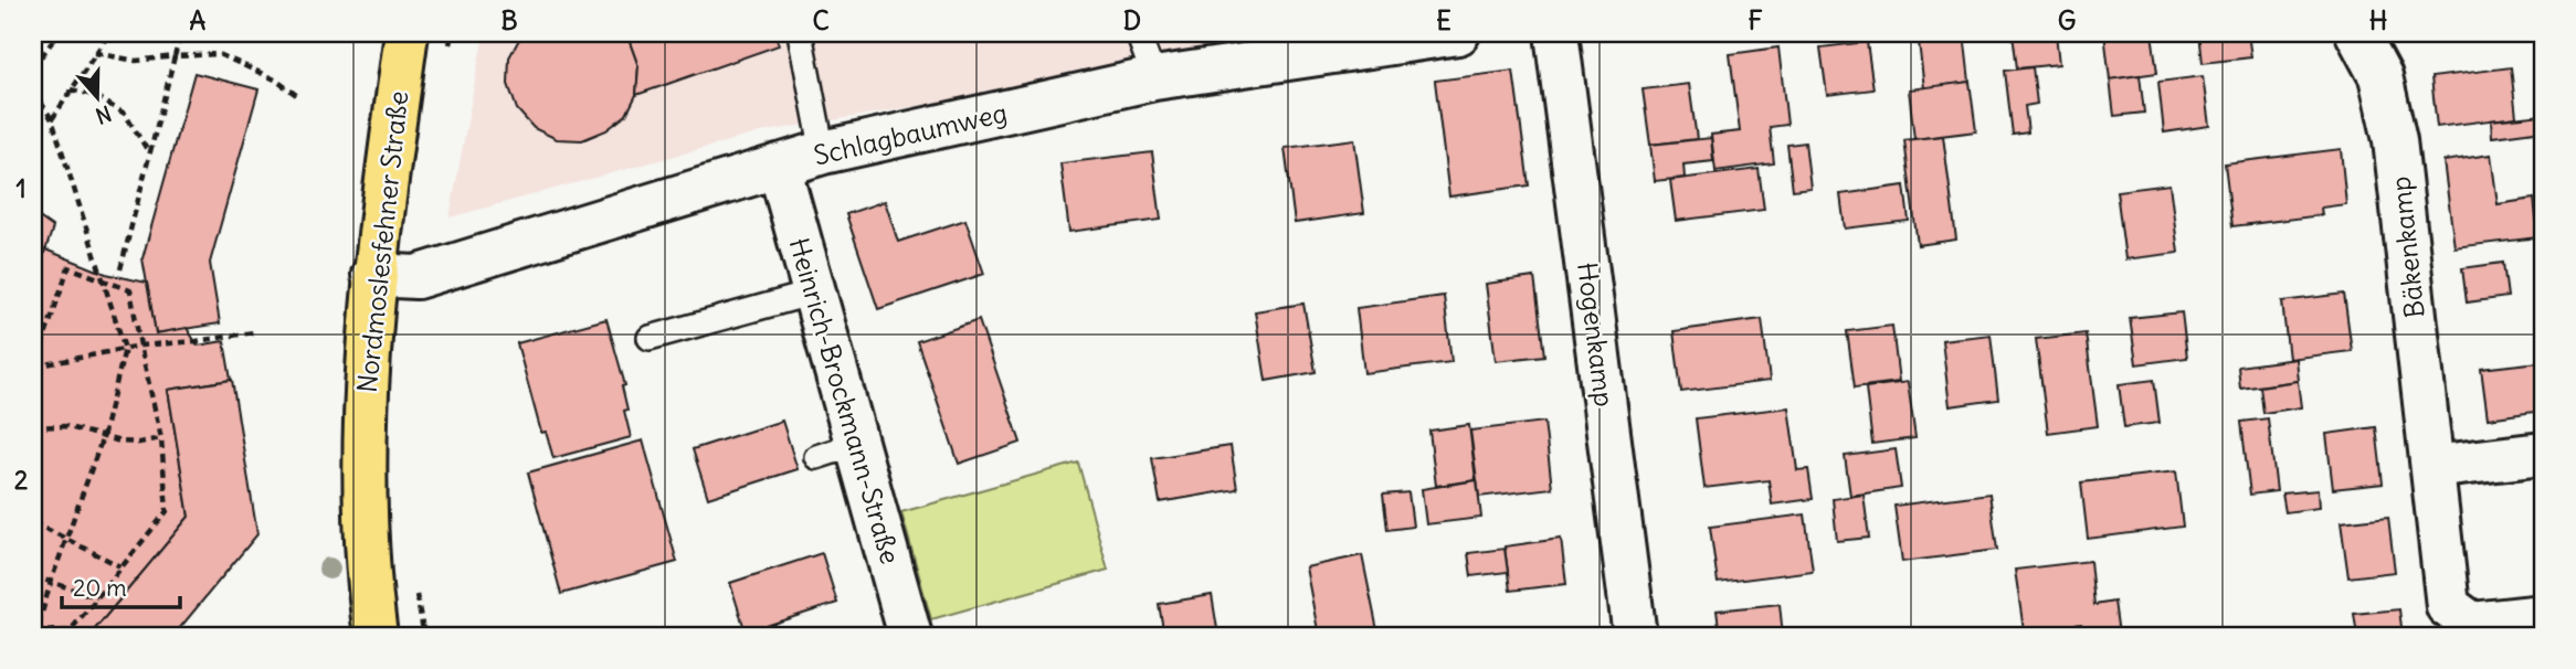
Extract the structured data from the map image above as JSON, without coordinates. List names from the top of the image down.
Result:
{
  "streets": {
    "main road": ["Nordmoslesfehner Straße"],
    "street": [
      "Schlagbaumweg",
      "Bäkenkamp",
      "Hogenkamp",
      "Heinrich-Brockmann-Straße"
    ]
  },
  "crossings": [
    ["Schlagbaumweg", "Nordmoslesfehner Straße"],
    ["Schlagbaumweg", "Heinrich-Brockmann-Straße"]
  ],
  "scale_bar": "20 m",
  "north": "bottom",
  "grid": {
    "columns": [
      "A",
      "B",
      "C",
      "D",
      "E",
      "F",
      "G",
      "H"
    ],
    "rows": ["1", "2"]
  }
}
